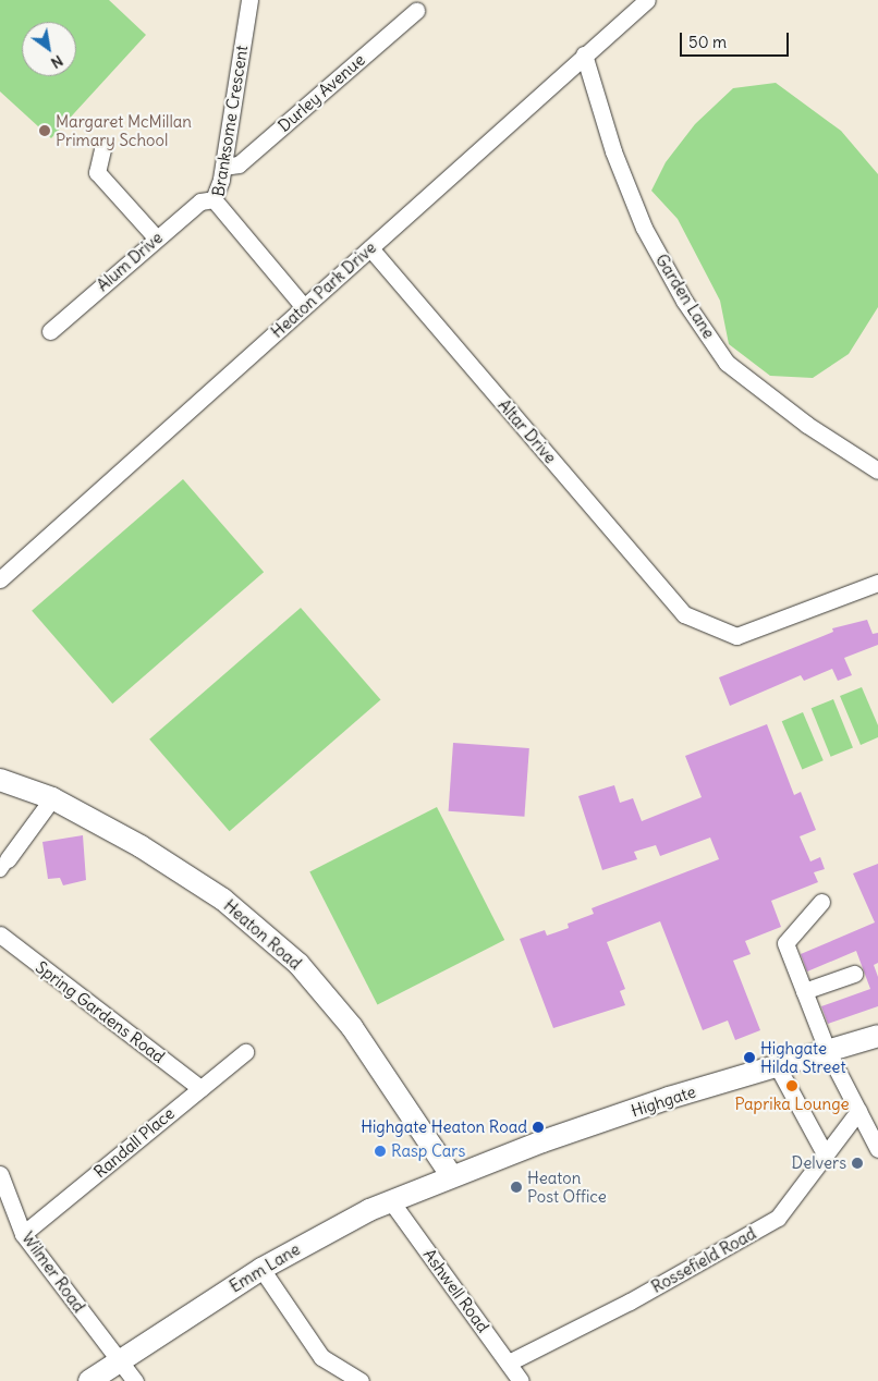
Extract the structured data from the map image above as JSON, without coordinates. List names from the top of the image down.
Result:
{
  "streets": {
    "street": [
      "Durley Avenue",
      "Branksome Crescent",
      "Alum Drive",
      "Heaton Park Drive",
      "Garden Lane",
      "Altar Drive",
      "Heaton Road",
      "Spring Gardens Road",
      "Highgate",
      "Randall Place",
      "Rossefield Road",
      "Emm Lane",
      "Wilmer Road",
      "Ashwell Road"
    ]
  },
  "crossings": [
    ["Durley Avenue", "Branksome Crescent"],
    ["Branksome Crescent", "Alum Drive"],
    ["Branksome Crescent", "Heaton Park Drive"],
    ["Heaton Park Drive", "Garden Lane"],
    ["Heaton Park Drive", "Altar Drive"],
    ["Heaton Road", "Highgate"],
    ["Heaton Road", "Emm Lane"],
    ["Spring Gardens Road", "Randall Place"],
    ["Highgate", "Emm Lane"],
    ["Randall Place", "Wilmer Road"],
    ["Rossefield Road", "Ashwell Road"],
    ["Emm Lane", "Wilmer Road"],
    ["Emm Lane", "Ashwell Road"]
  ],
  "places": [
    "Margaret McMillan Primary School",
    "Highgate Hilda Street",
    "Paprika Lounge",
    "Highgate Heaton Road",
    "Rasp Cars",
    "Delvers",
    "Heaton Post Office"
  ],
  "scale_bar": "50 m",
  "north": "bottom right"
}
